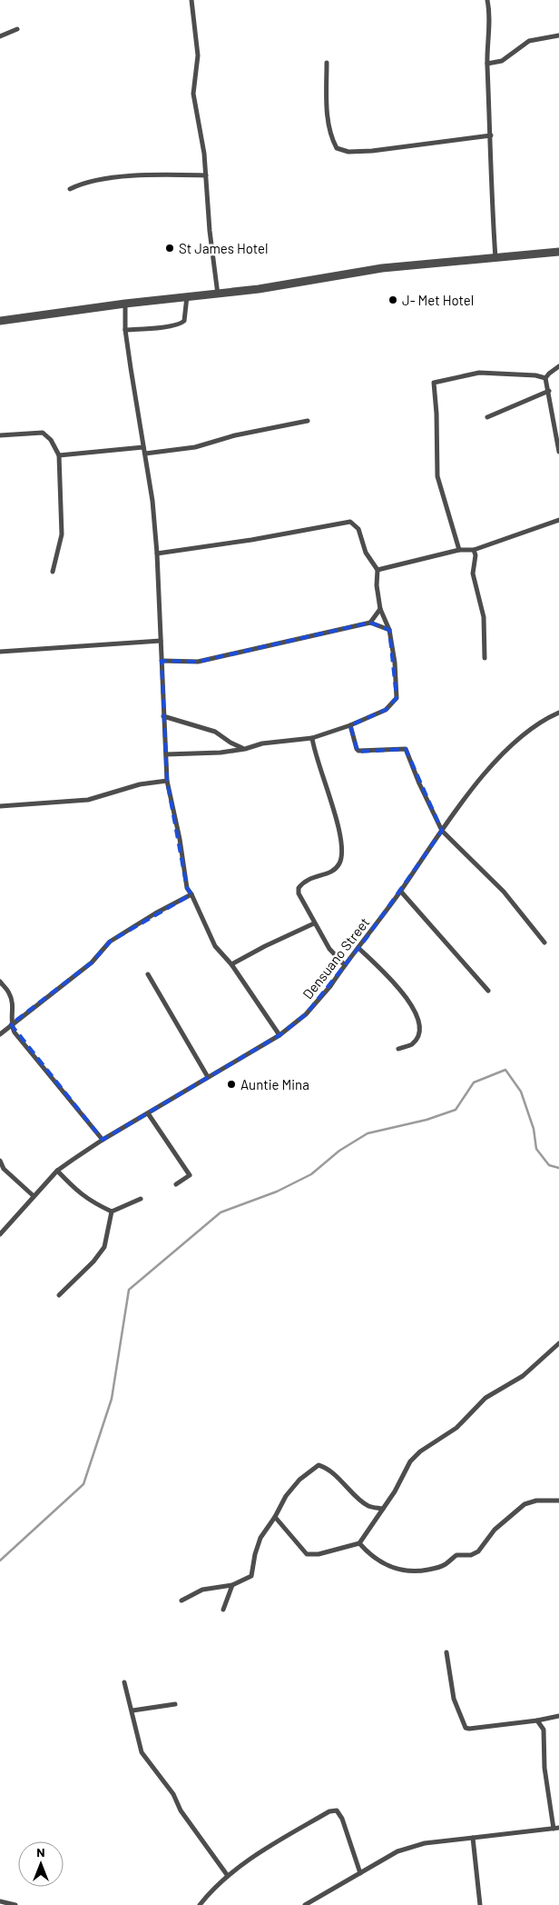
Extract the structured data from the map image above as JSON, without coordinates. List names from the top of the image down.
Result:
{
  "streets": {
    "street": ["Densuano Street"]
  },
  "places": ["St James Hotel", "J- Met Hotel", "Auntie Mina"],
  "north": "top"
}
